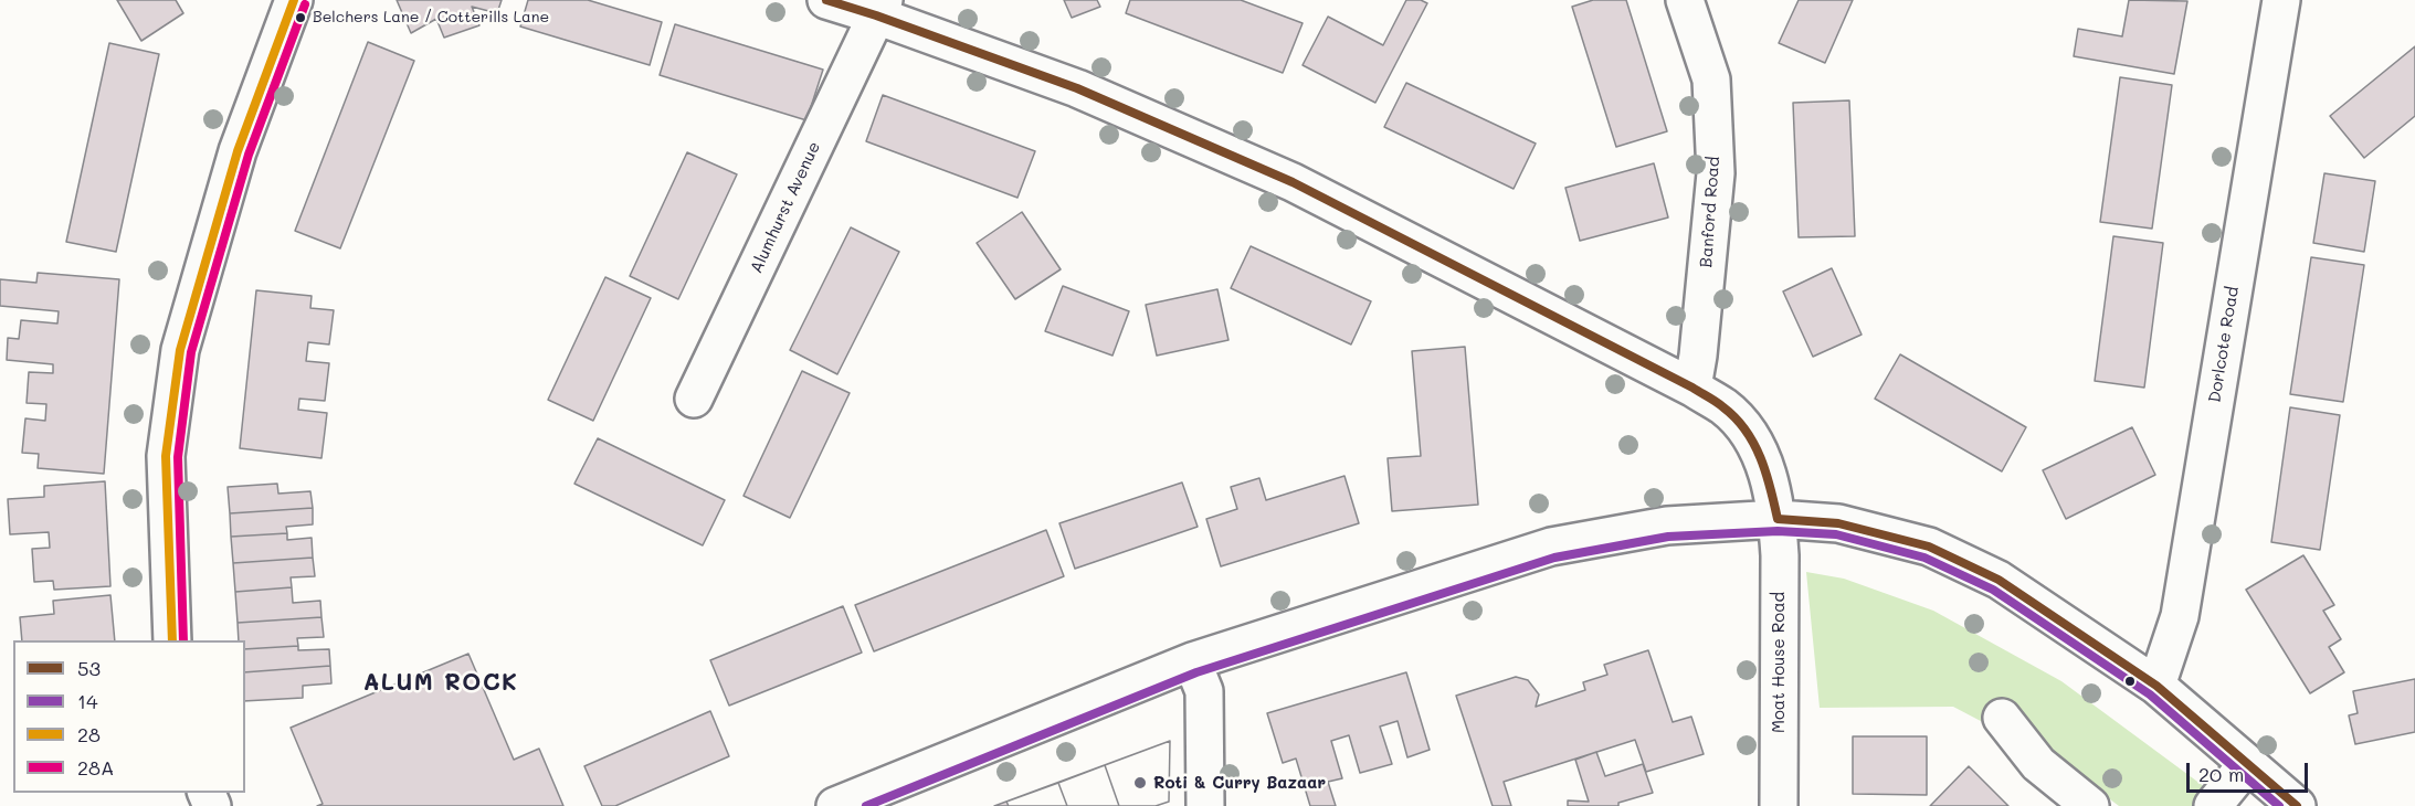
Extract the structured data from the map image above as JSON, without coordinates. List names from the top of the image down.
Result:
{
  "streets": {
    "street": [
      "Alumhurst Avenue",
      "Banford Road",
      "Dorlcote Road",
      "Moat House Road"
    ]
  },
  "crossings": [
    ["Alumhurst Avenue", "Moat House Road"],
    ["Banford Road", "Moat House Road"]
  ],
  "districts": ["ALUM ROCK"],
  "places": ["Belchers Lane / Cotterills Lane", "Roti & Curry Bazaar"],
  "lines": [
    "transit line 53",
    "transit line 28",
    "transit line 28A",
    "transit line 14"
  ],
  "legend": [
    "53",
    "14",
    "28",
    "28A"
  ],
  "scale_bar": "20 m"
}
